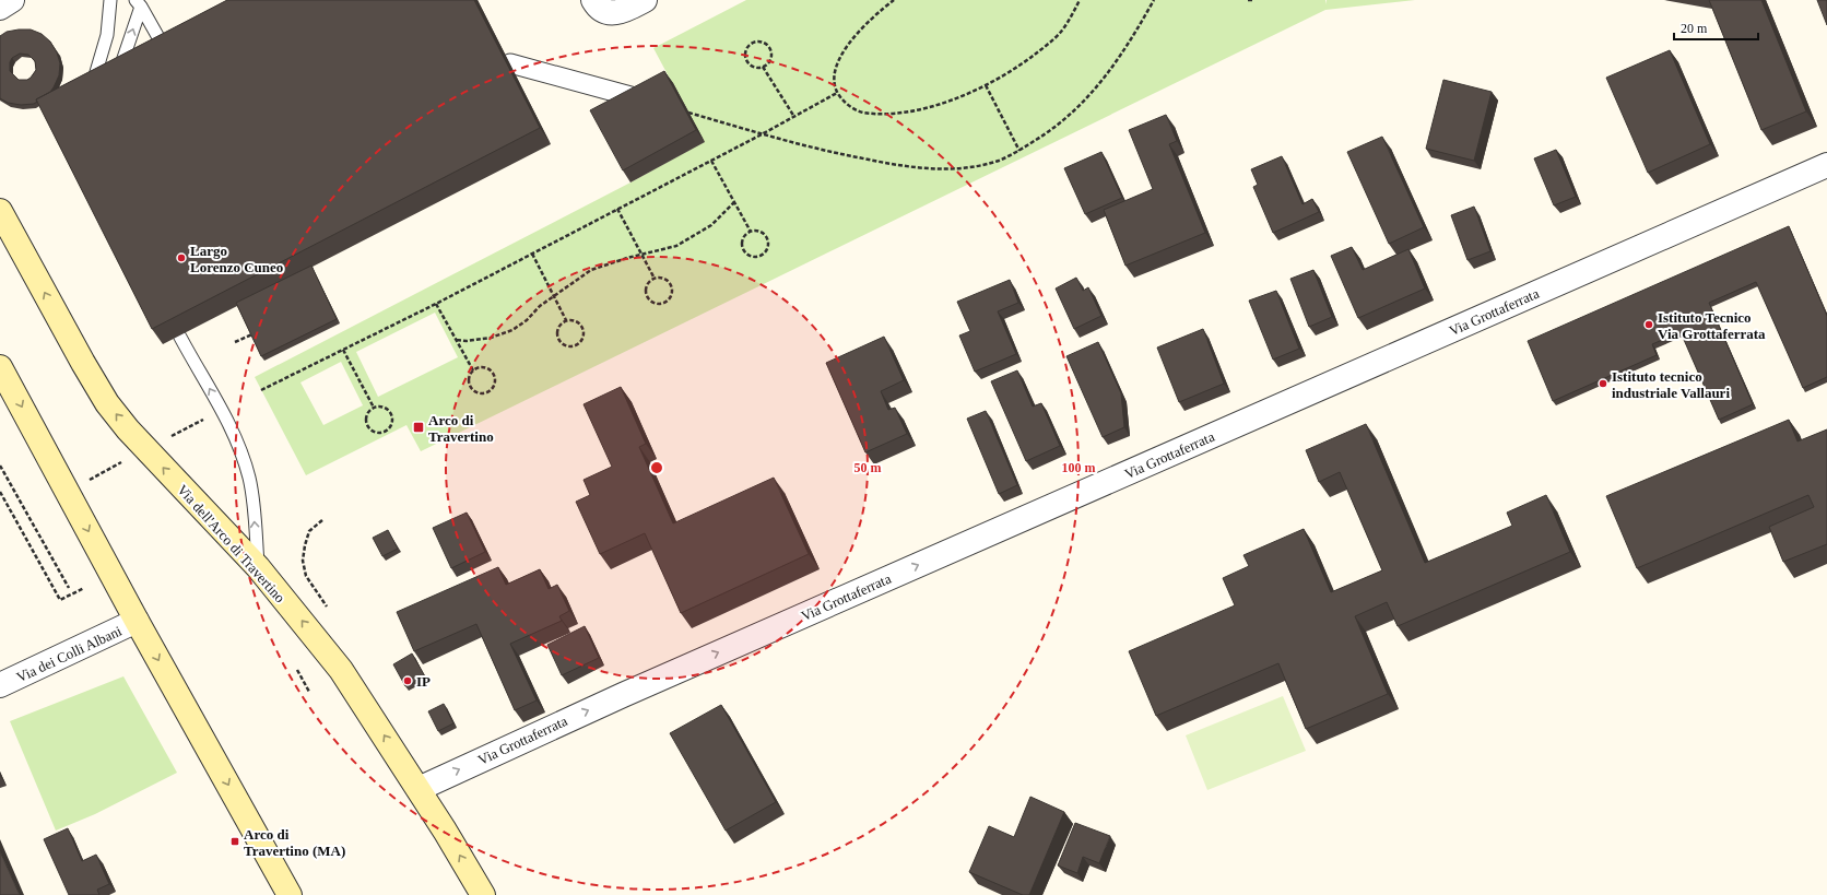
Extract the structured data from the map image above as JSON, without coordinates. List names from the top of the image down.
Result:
{
  "streets": {
    "main road": ["Via dell'Arco di Travertino"],
    "street": ["Via Grottaferrata", "Via dei Colli Albani"]
  },
  "crossings": [
    ["Via Grottaferrata", "Via dell'Arco di Travertino"]
  ],
  "one_way": ["Via Grottaferrata"],
  "places": {
    "other": [
      "Largo Lorenzo Cuneo",
      "Istituto Tecnico Via Grottaferrata",
      "Istituto tecnico industriale Vallauri",
      "IP"
    ],
    "transit": ["Arco di Travertino", "Arco di Travertino (MA)"]
  },
  "scale_bar": "20 m",
  "rings": ["50 m", "100 m"]
}
